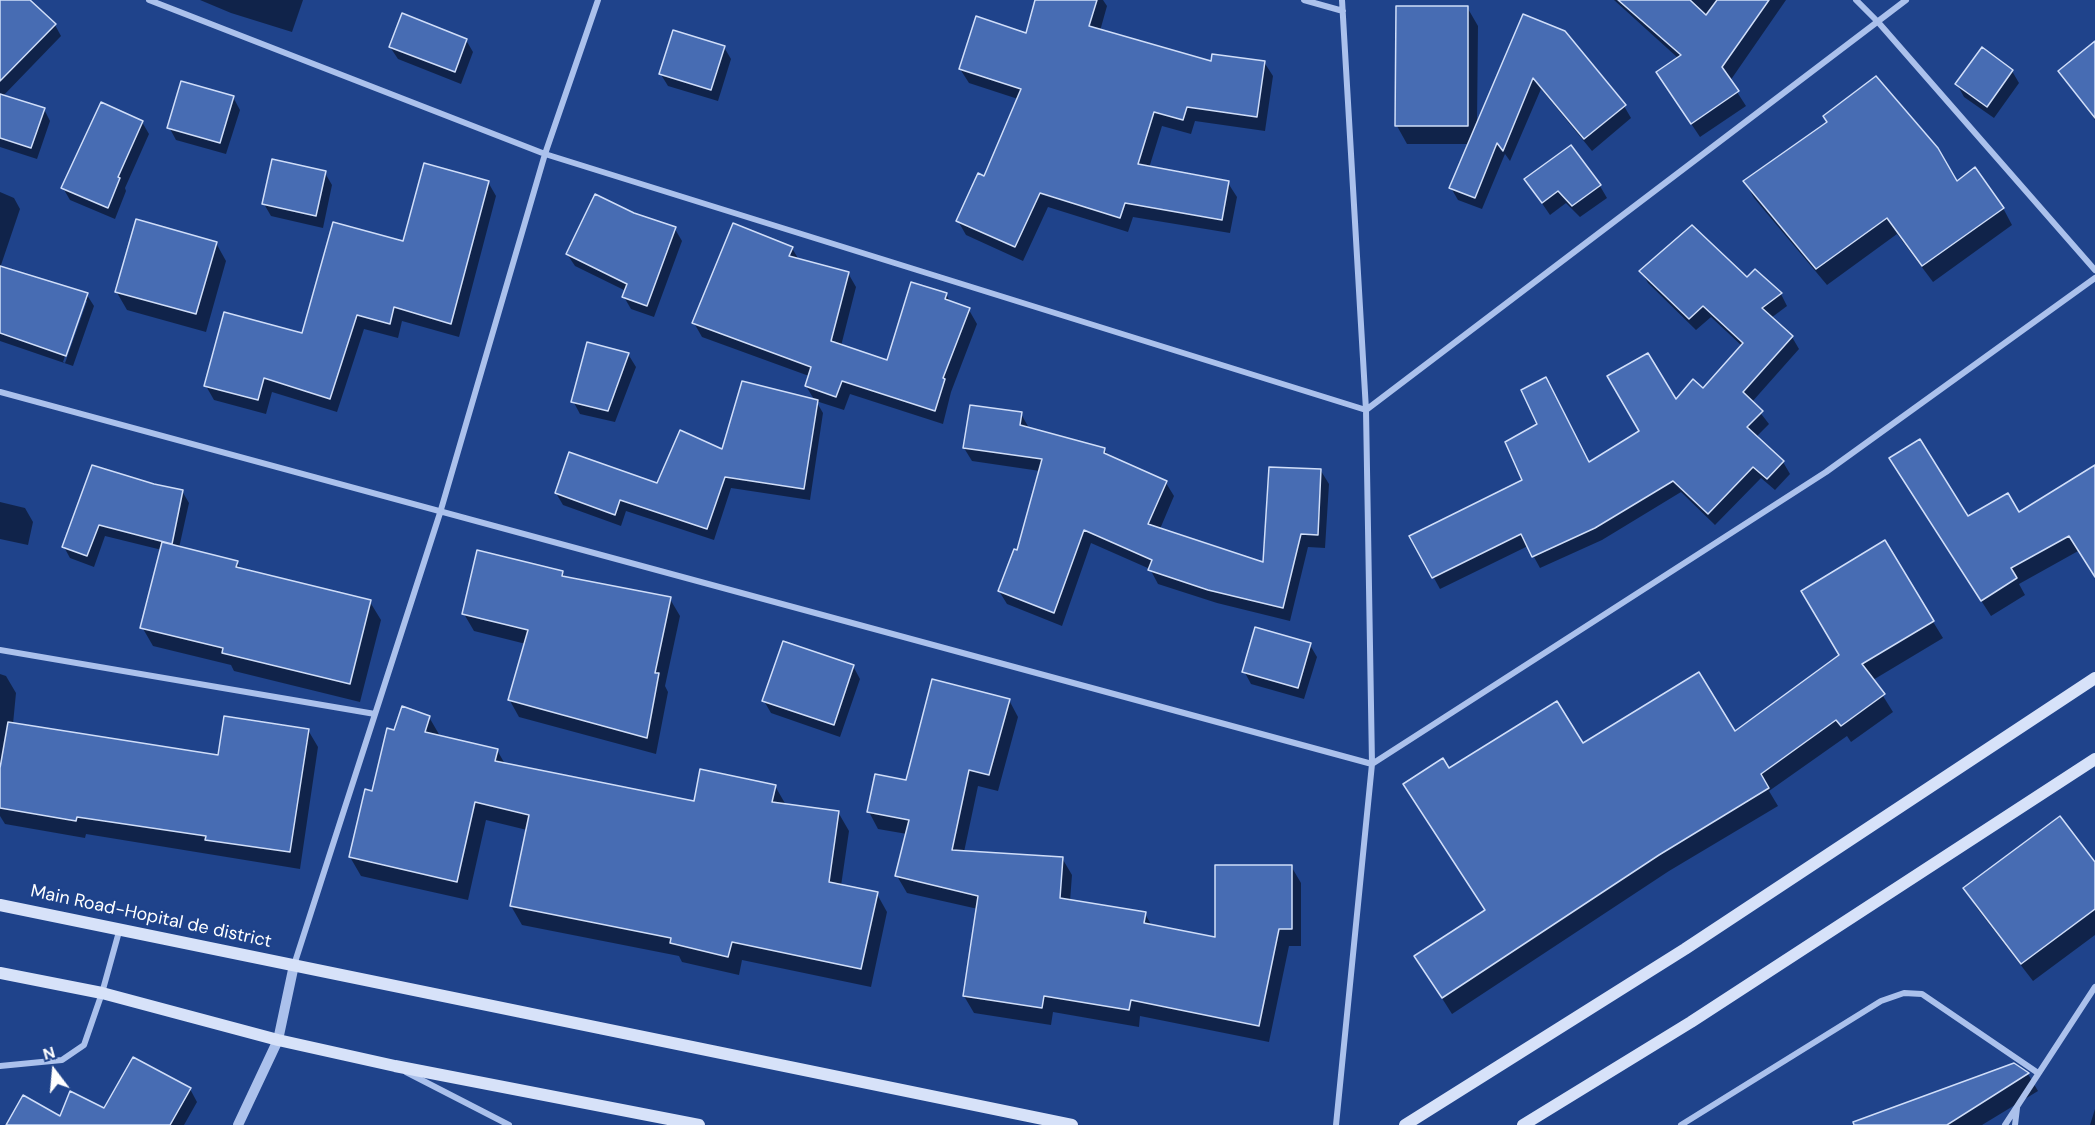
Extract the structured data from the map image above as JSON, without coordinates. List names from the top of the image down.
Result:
{
  "streets": {
    "main road": ["Main Road-Hopital de district"]
  },
  "north": "top"
}
